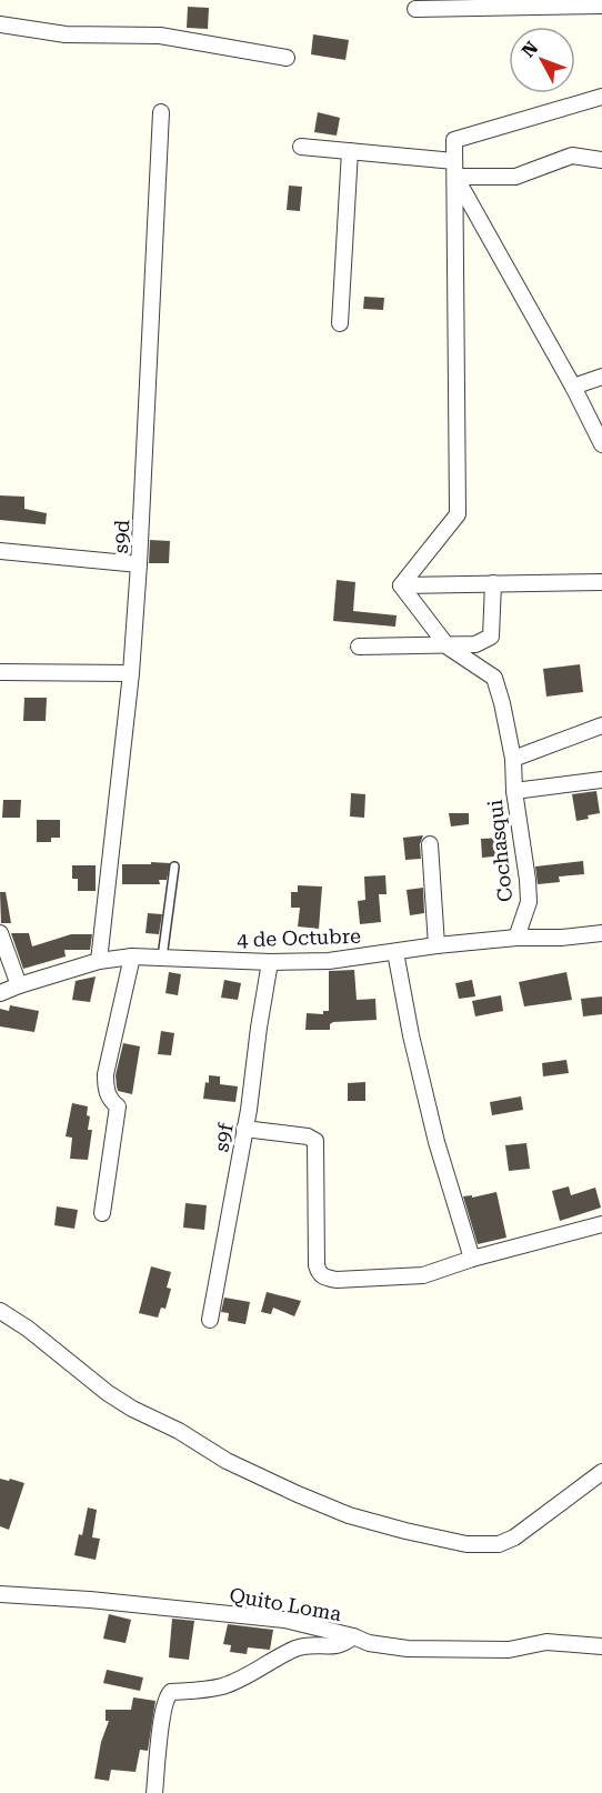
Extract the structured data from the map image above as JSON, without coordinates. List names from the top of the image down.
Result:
{
  "streets": {
    "street": [
      "s9d",
      "Cochasqui",
      "4 de Octubre",
      "s9f",
      "Quito Loma"
    ]
  },
  "crossings": [
    ["s9d", "4 de Octubre"],
    ["Cochasqui", "4 de Octubre"],
    ["4 de Octubre", "s9f"]
  ],
  "north": "top left"
}
